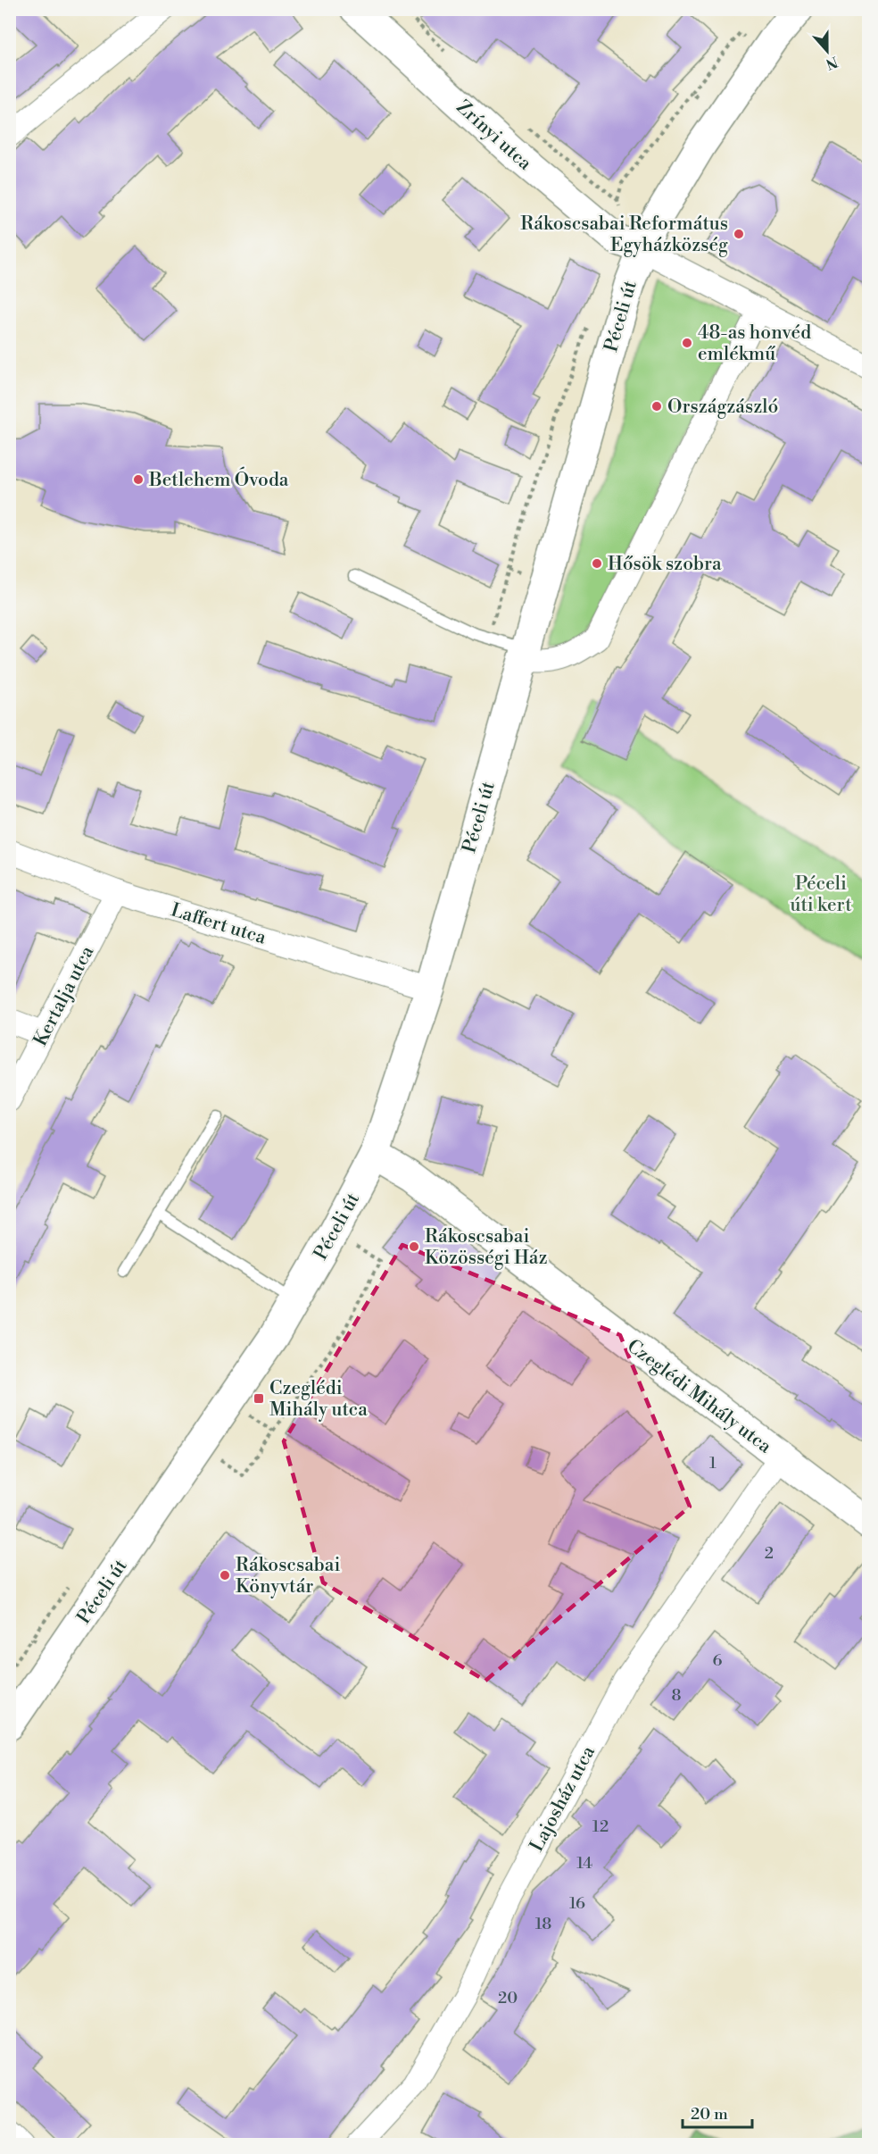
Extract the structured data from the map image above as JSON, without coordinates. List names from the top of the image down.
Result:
{
  "streets": {
    "main road": ["Zrínyi utca", "Péceli út", "Czeglédi Mihály utca"],
    "street": ["Laffert utca", "Kertalja utca", "Lajosház utca"]
  },
  "crossings": [
    ["Zrínyi utca", "Péceli út"],
    ["Péceli út", "Laffert utca"],
    ["Péceli út", "Czeglédi Mihály utca"],
    ["Laffert utca", "Kertalja utca"],
    ["Czeglédi Mihály utca", "Lajosház utca"]
  ],
  "parks": ["Péceli úti kert"],
  "places": {
    "other": [
      "Rákoscsabai Református Egyházközség",
      "48-as honvéd emlékmű",
      "Országzászló",
      "Betlehem Óvoda",
      "Hősök szobra",
      "Rákoscsabai Közösségi Ház",
      "Rákoscsabai Könyvtár"
    ],
    "transit": ["Czeglédi Mihály utca"]
  },
  "house_numbers": [
    "1",
    "2",
    "6",
    "8",
    "12",
    "14",
    "16",
    "18",
    "20"
  ],
  "scale_bar": "20 m",
  "north": "bottom"
}
